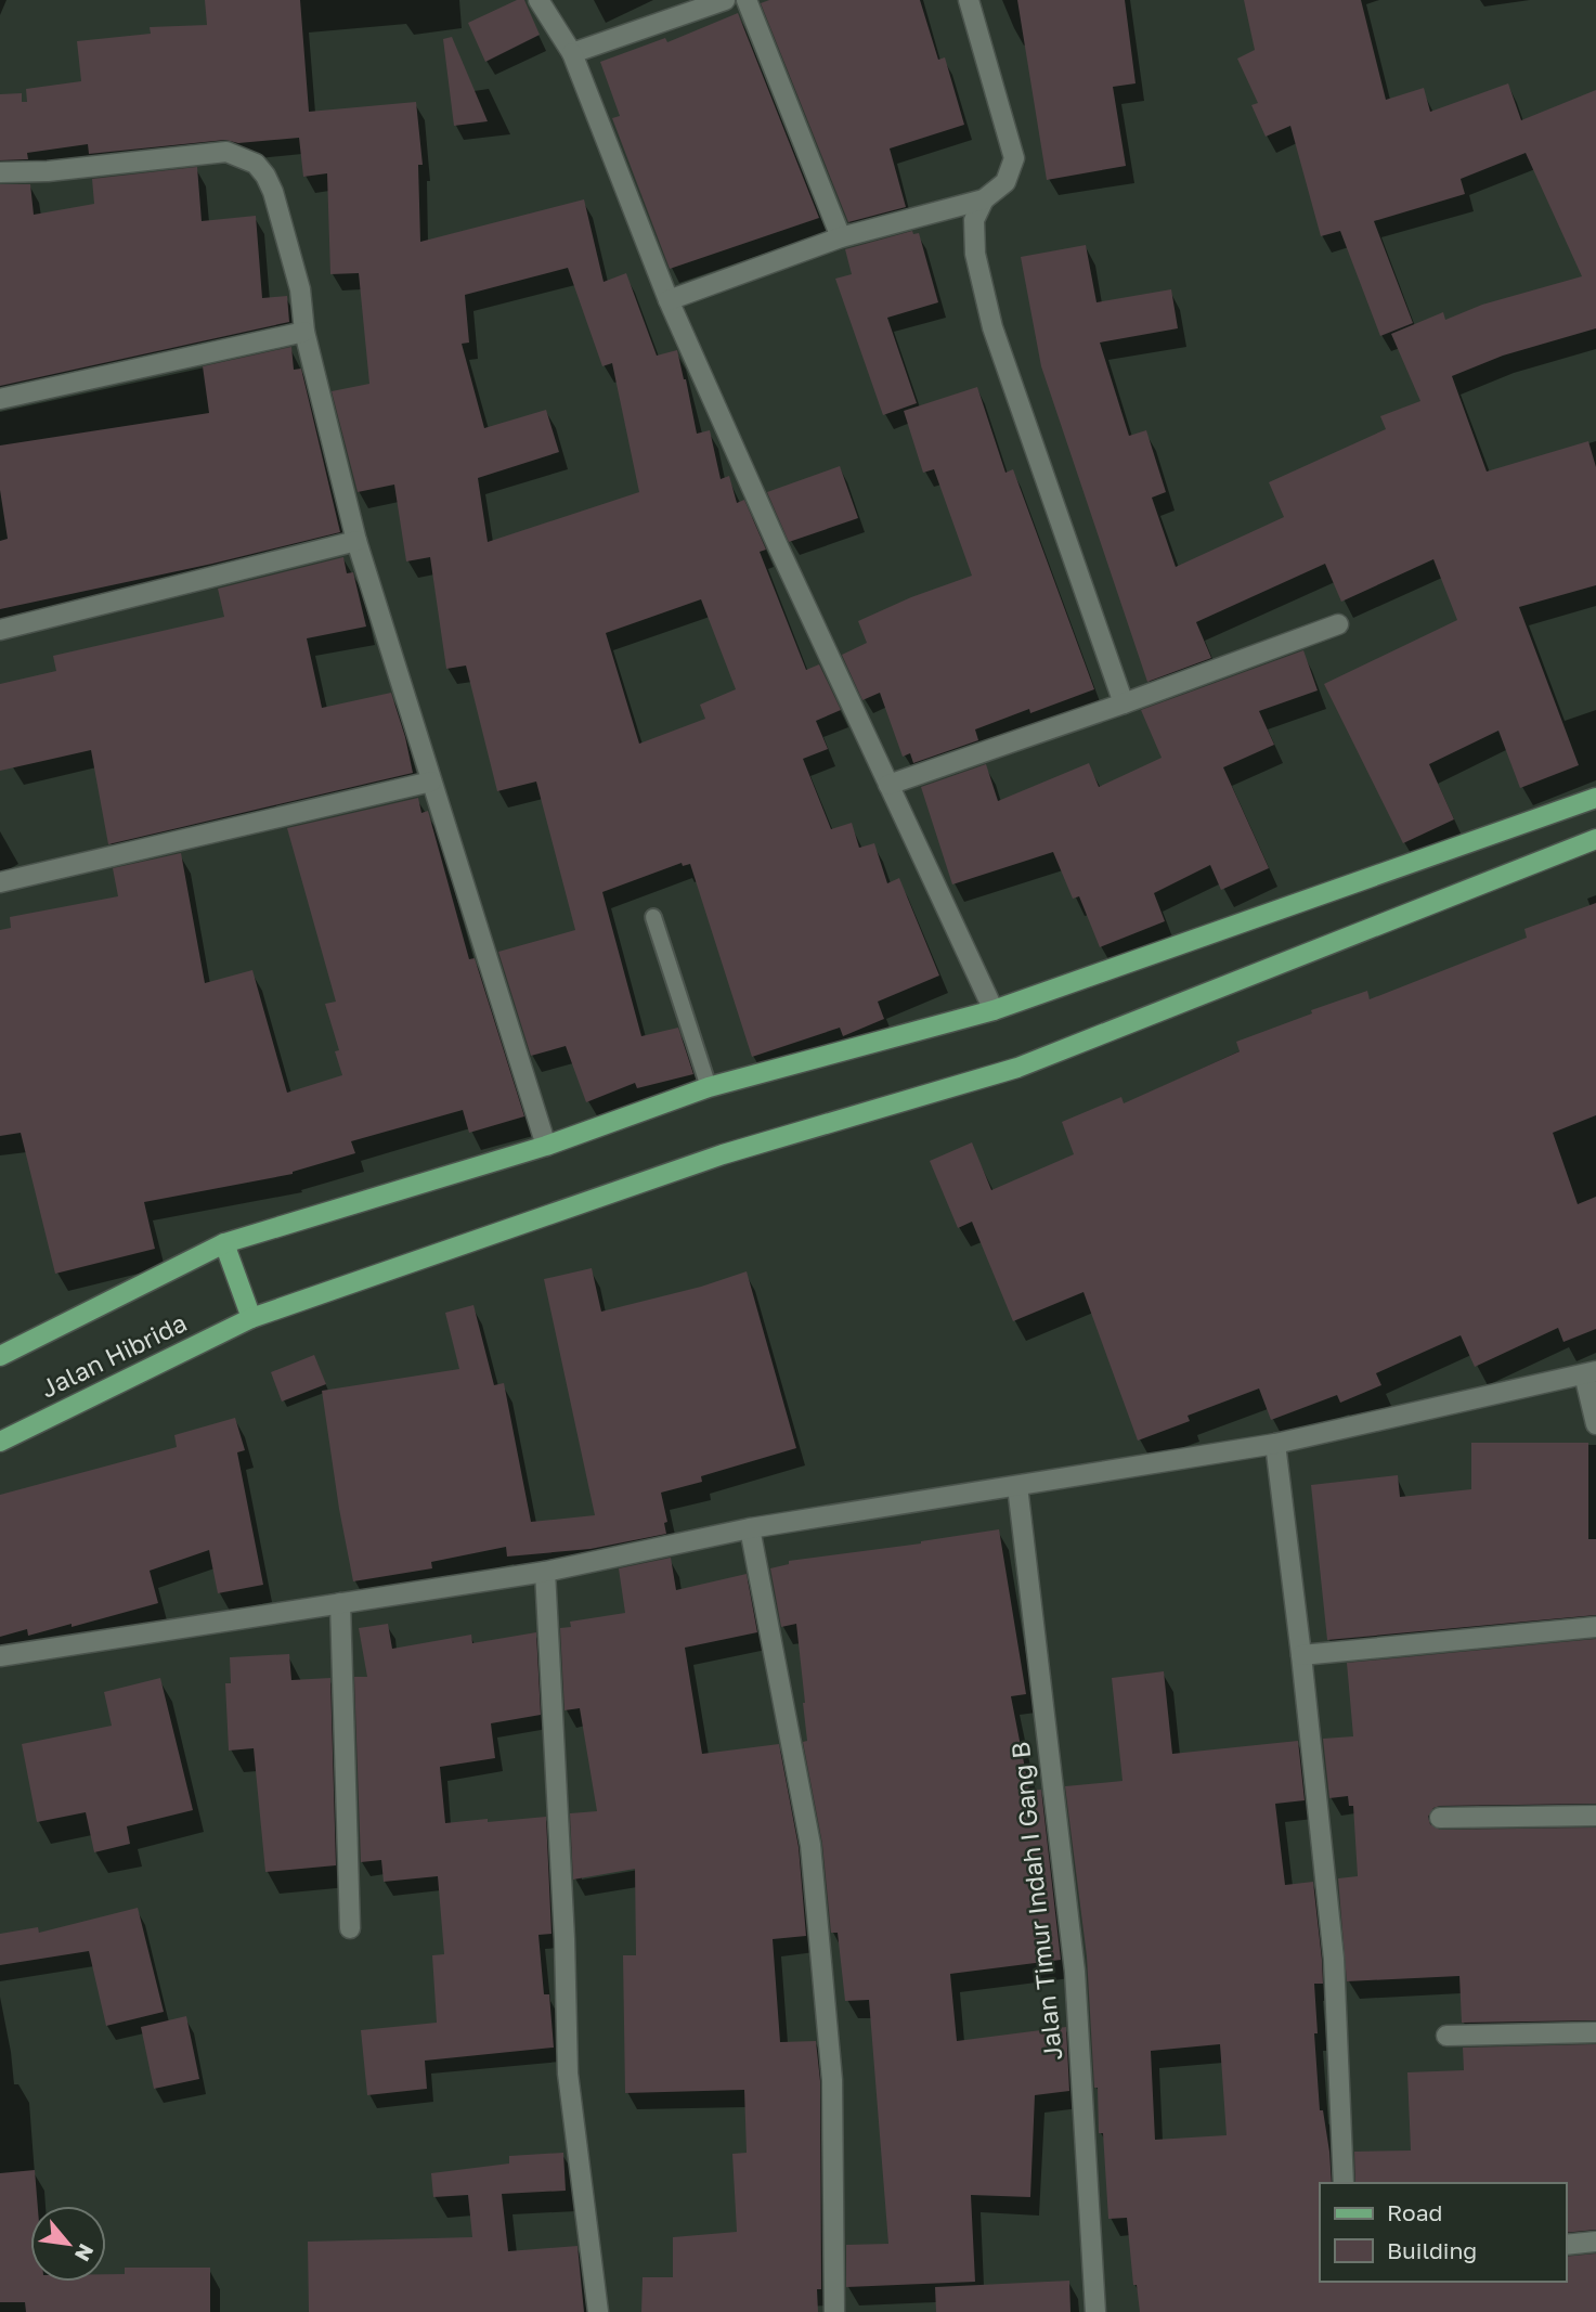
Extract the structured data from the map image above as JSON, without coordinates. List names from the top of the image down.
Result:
{
  "streets": {
    "main road": ["Jalan Hibrida"],
    "street": ["Jalan Timur Indah I Gang B"]
  },
  "legend": ["Road", "Building"],
  "north": "bottom right"
}
